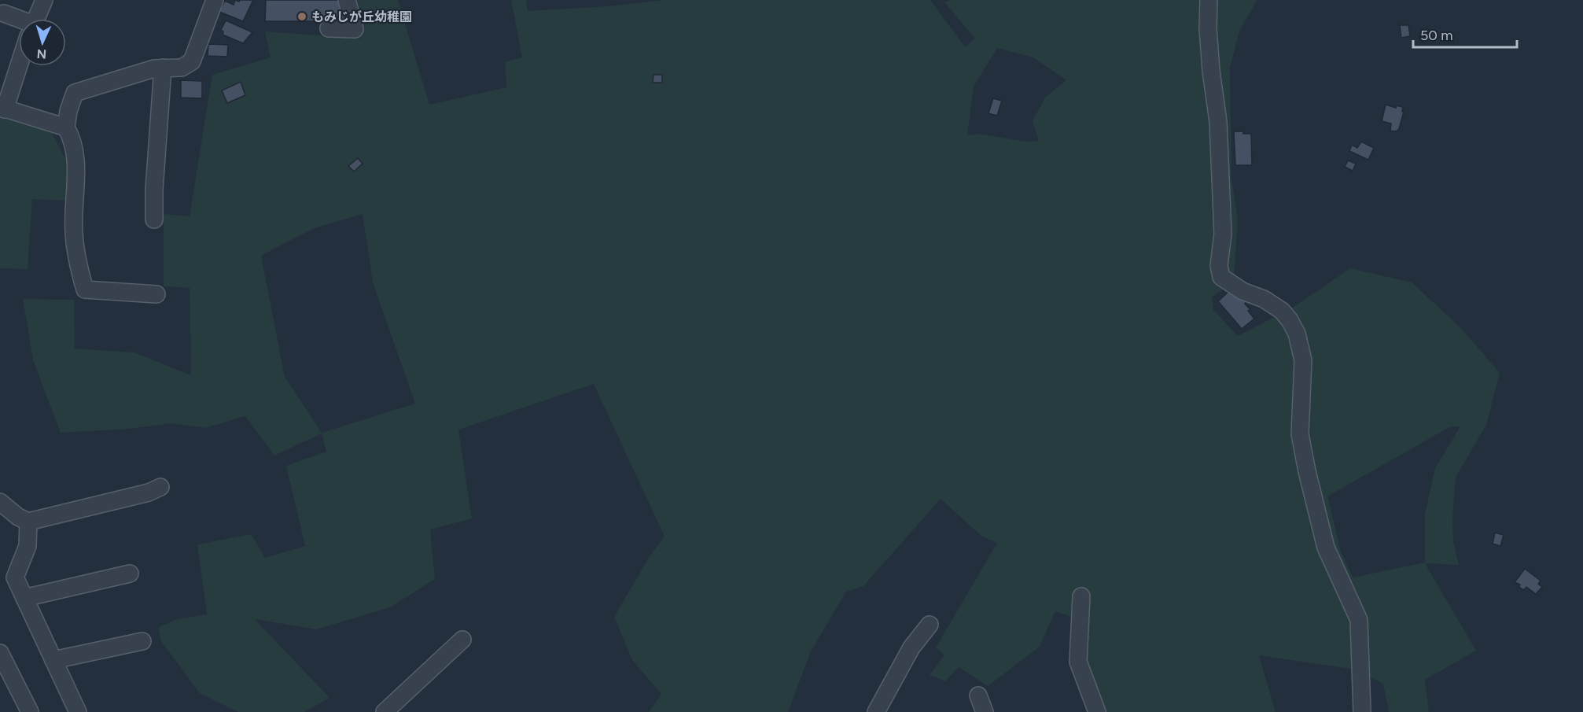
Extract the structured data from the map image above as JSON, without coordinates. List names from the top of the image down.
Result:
{
  "places": ["もみじが丘幼稚園"],
  "scale_bar": "50 m",
  "north": "bottom"
}
